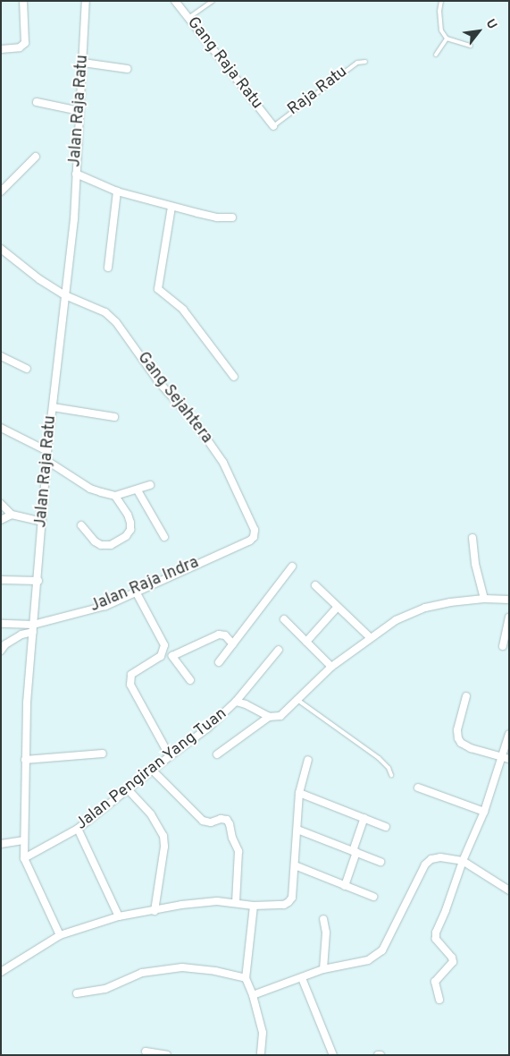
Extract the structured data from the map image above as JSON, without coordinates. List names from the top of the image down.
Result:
{
  "streets": {
    "street": [
      "Gang Raja Ratu",
      "Jalan Raja Ratu",
      "Gang Sejahtera",
      "Jalan Raja Indra",
      "Jalan Pengiran Yang Tuan"
    ],
    "lane": ["Raja Ratu"]
  },
  "crossings": [
    ["Gang Raja Ratu", "Raja Ratu"],
    ["Jalan Raja Ratu", "Gang Sejahtera"],
    ["Jalan Raja Ratu", "Jalan Raja Indra"],
    ["Jalan Raja Ratu", "Jalan Pengiran Yang Tuan"],
    ["Gang Sejahtera", "Jalan Raja Indra"]
  ],
  "north": "top right"
}
